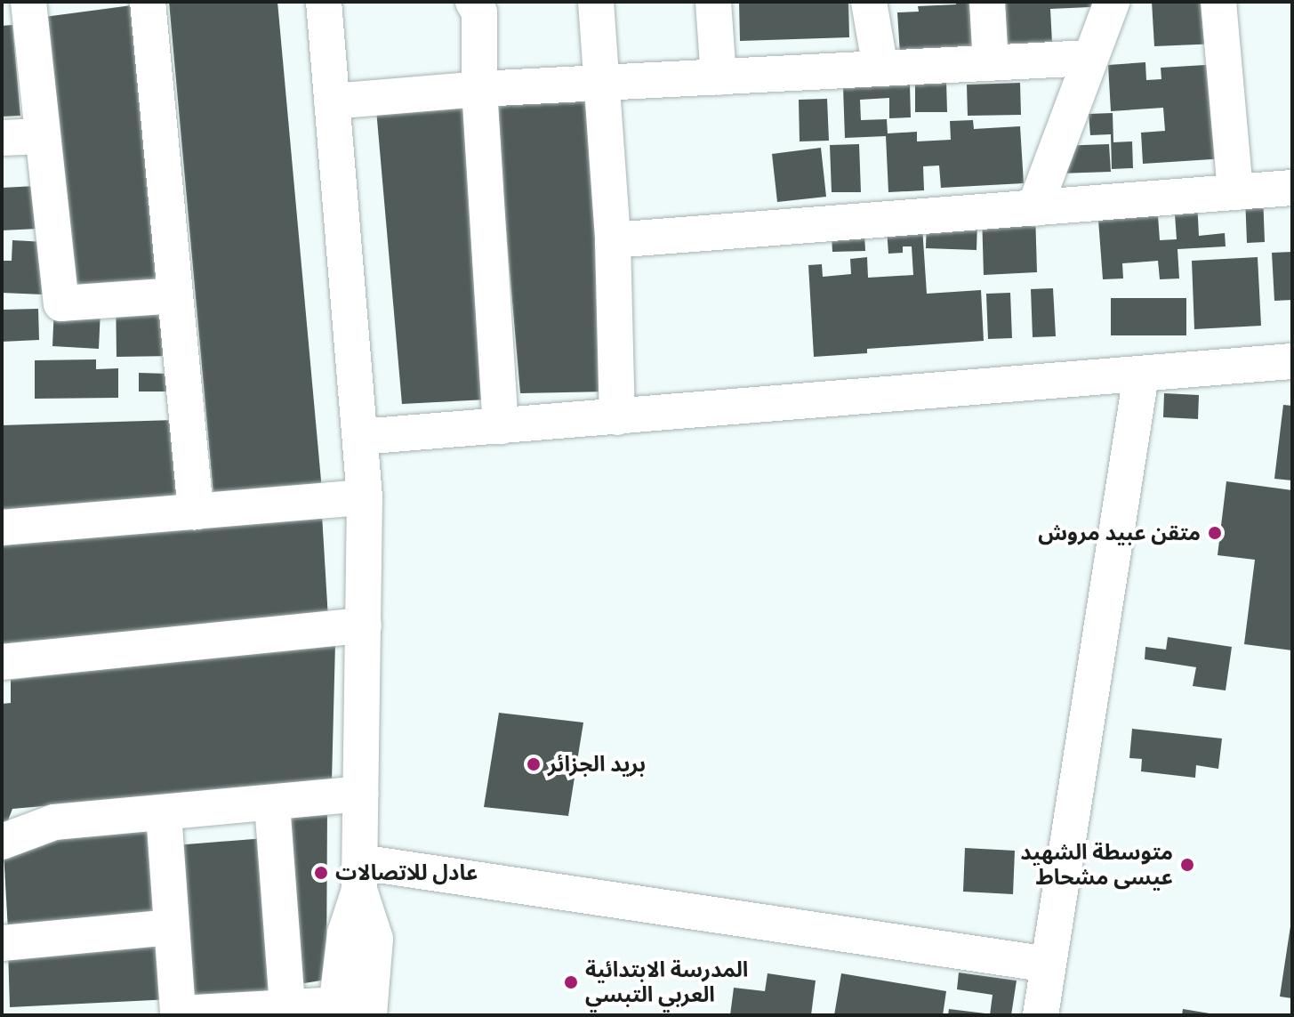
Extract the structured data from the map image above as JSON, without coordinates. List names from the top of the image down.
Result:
{
  "places": [
    "متقن عبيد مروش",
    "بريد الجزائر",
    "متوسطة الشهيد عيسى مشحاط",
    "عادل للاتصالات",
    "المدرسة الابتدائية العربي التبسي"
  ]
}
